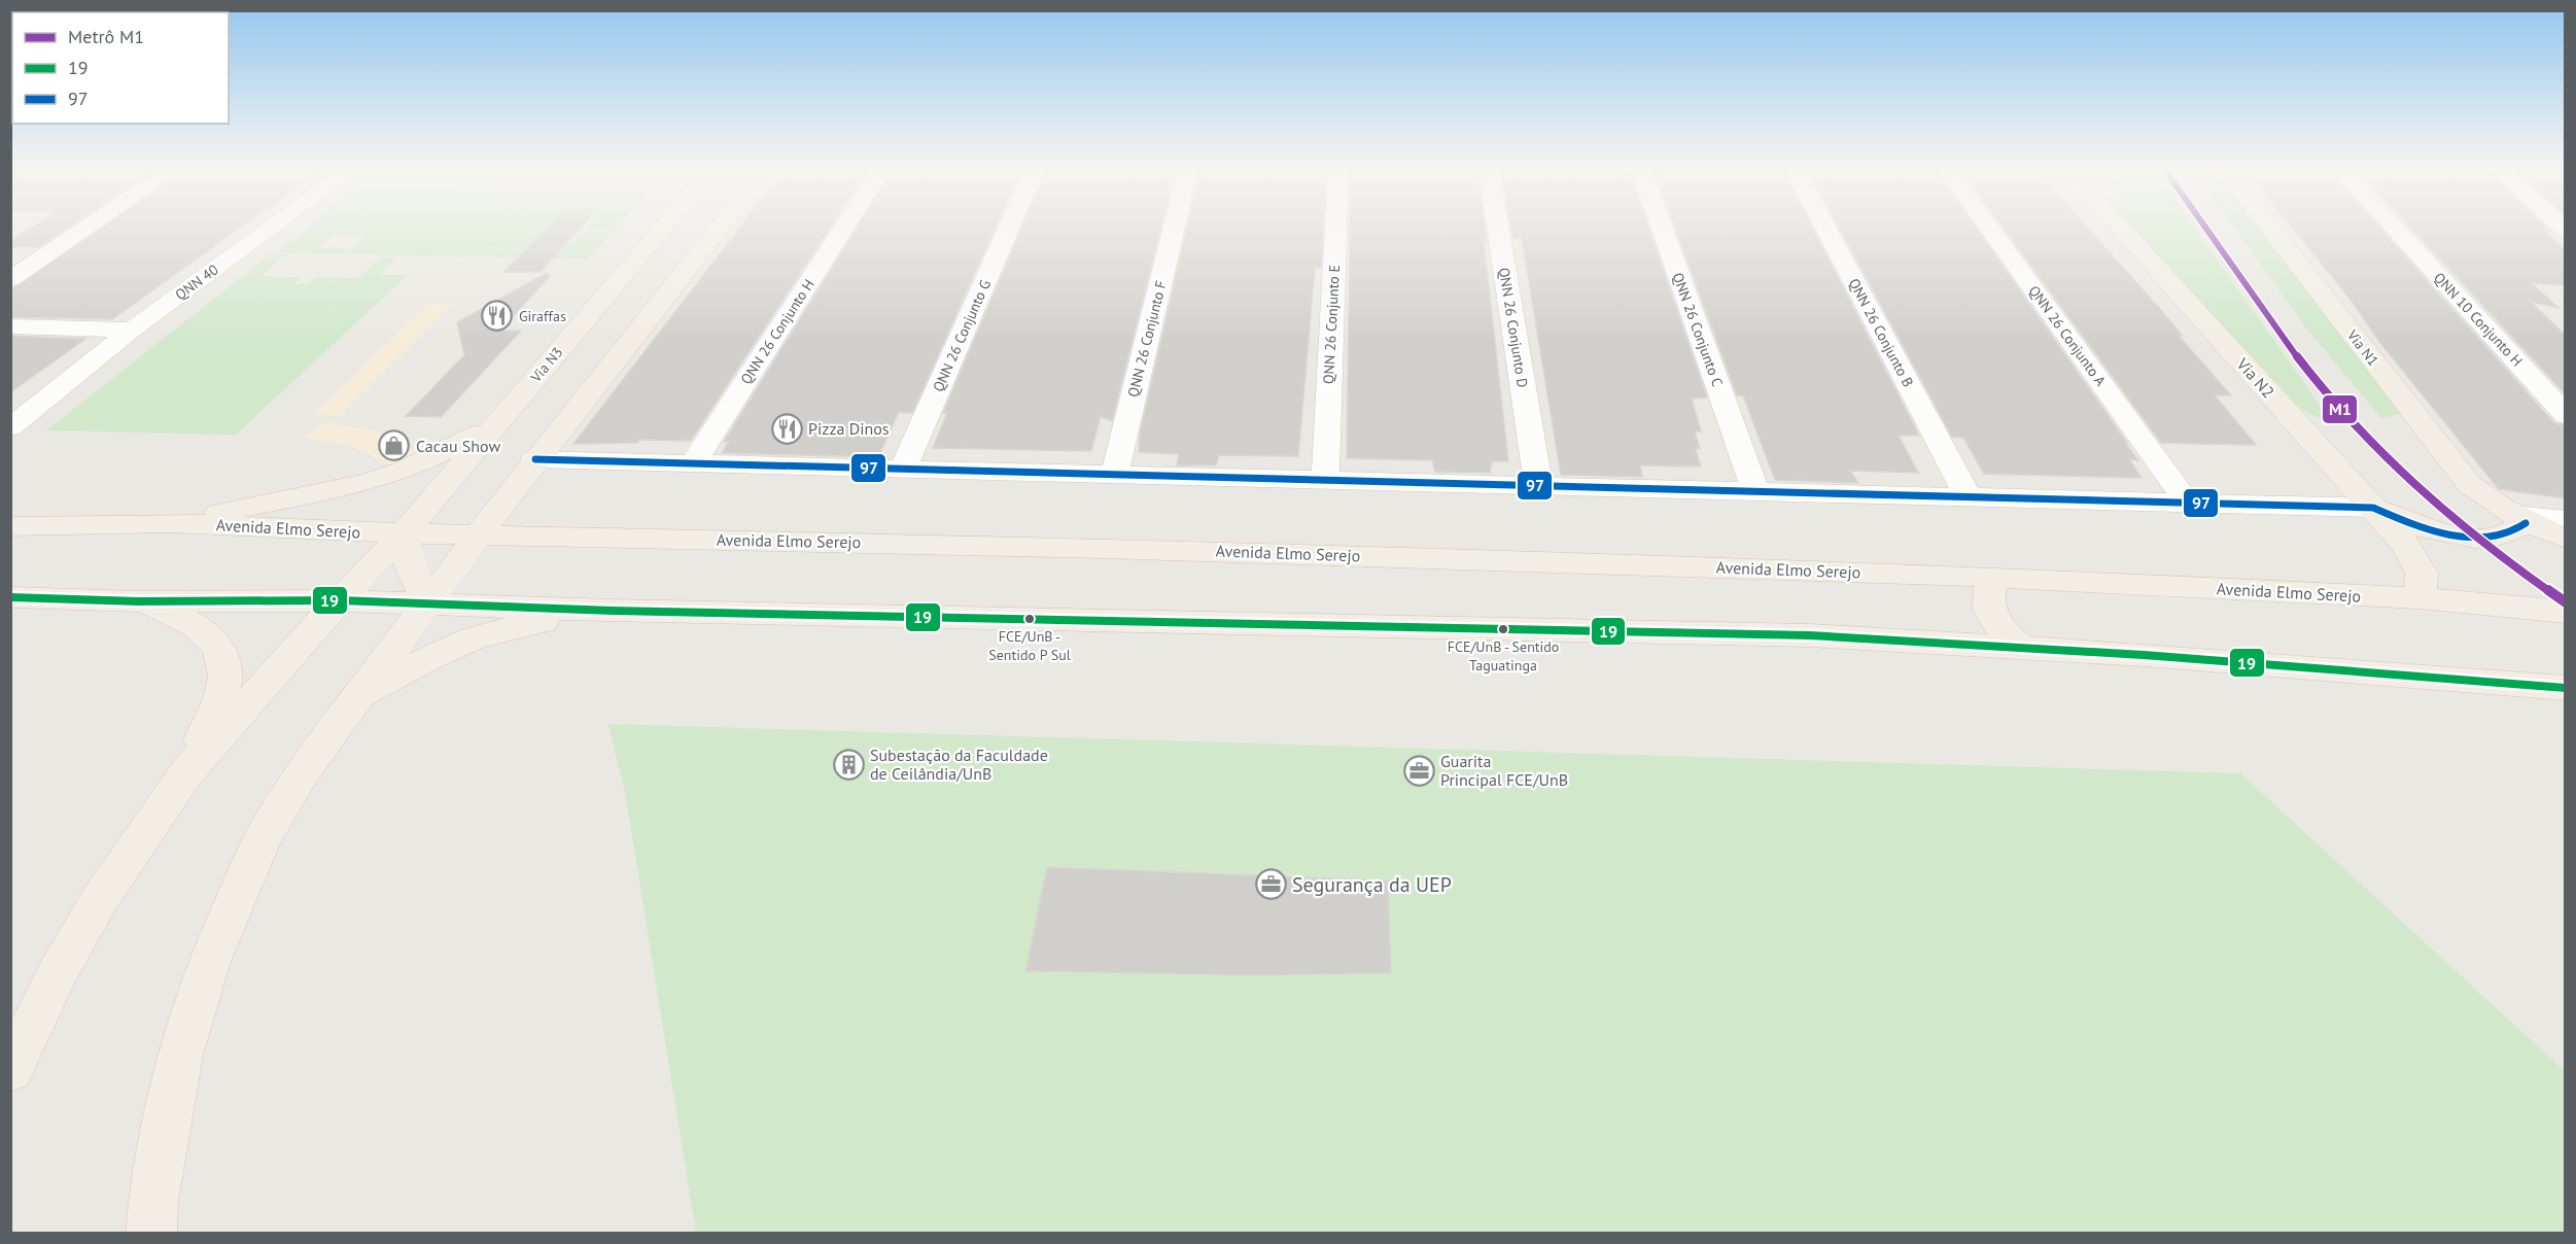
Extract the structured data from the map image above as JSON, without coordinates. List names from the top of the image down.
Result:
{
  "streets": {
    "main road": [
      "Via N1",
      "Via N3",
      "Via N2",
      "Avenida Elmo Serejo"
    ],
    "street": [
      "QNN 40",
      "QNN 10 Conjunto H",
      "QNN 26 Conjunto E",
      "QNN 26 Conjunto D",
      "QNN 26 Conjunto C",
      "QNN 26 Conjunto H",
      "QNN 26 Conjunto B",
      "QNN 26 Conjunto G",
      "QNN 26 Conjunto A",
      "QNN 26 Conjunto F"
    ]
  },
  "crossings": [
    ["Via N3", "Avenida Elmo Serejo"],
    ["Via N2", "Avenida Elmo Serejo"]
  ],
  "places": {
    "restaurant": ["Giraffas", "Pizza Dinos"],
    "shop": ["Cacau Show"],
    "other": ["FCE/UnB - Sentido P Sul", "FCE/UnB - Sentido Taguatinga"],
    "building": ["Subestação da Faculdade de Ceilândia/UnB"],
    "office": ["Guarita Principal FCE/UnB", "Segurança da UEP"]
  },
  "lines": ["metro line M1", "transit line 97", "transit line 19"],
  "legend": ["Metrô M1", "19", "97"]
}
